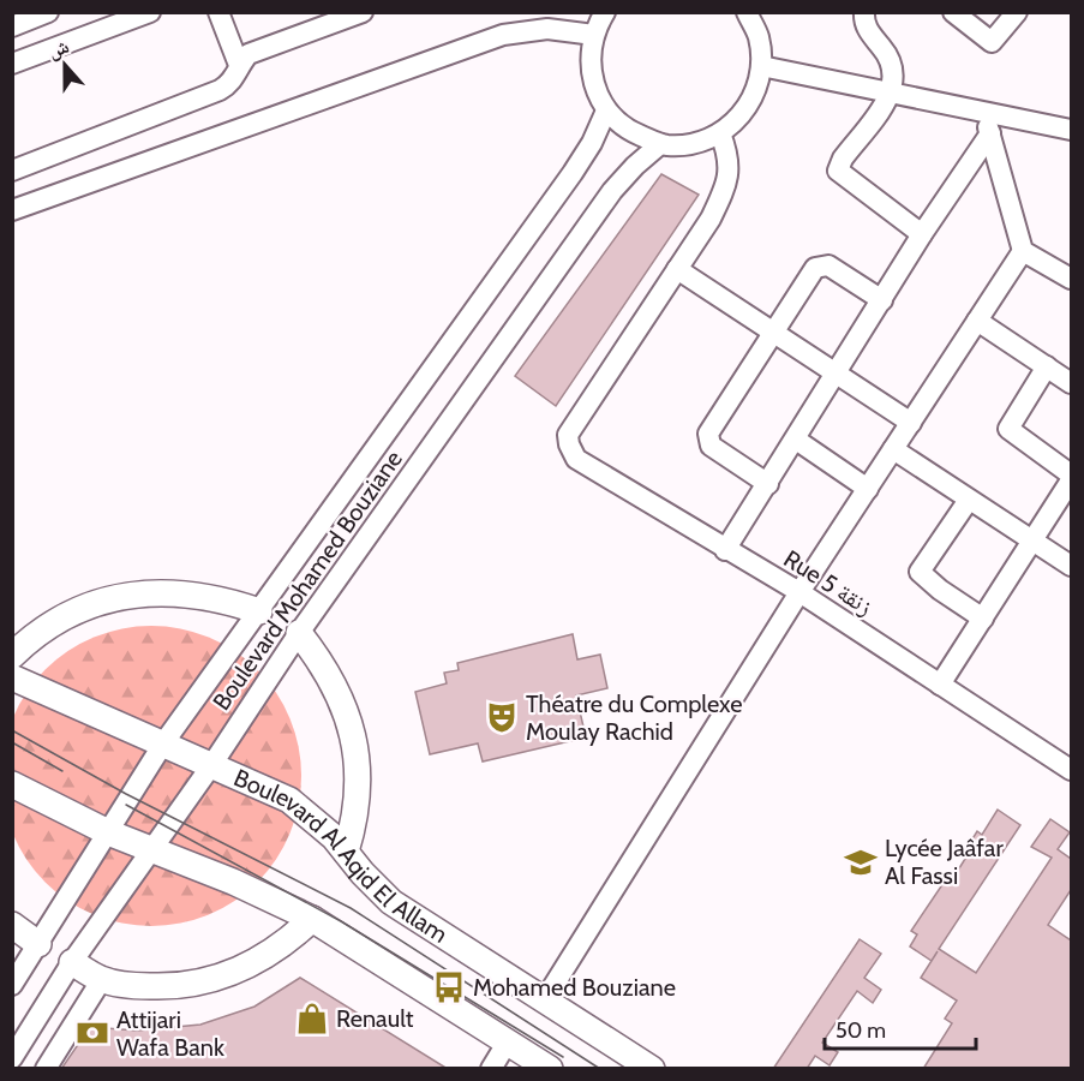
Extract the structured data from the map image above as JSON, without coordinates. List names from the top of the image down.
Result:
{
  "streets": {
    "main road": ["Boulevard Al Aqid El Allam"],
    "street": ["Boulevard Mohamed Bouziane", "Rue 5 زنقة"]
  },
  "crossings": [
    ["Boulevard Mohamed Bouziane", "Boulevard Al Aqid El Allam"]
  ],
  "places": {
    "theatre": ["Théatre du Complexe Moulay Rachid"],
    "school or university": ["Lycée Jaâfar Al Fassi"],
    "bus stop": ["Mohamed Bouziane"],
    "shop": ["Renault"],
    "bank": ["Attijari Wafa Bank"]
  },
  "scale_bar": "50 m",
  "north": "top"
}
